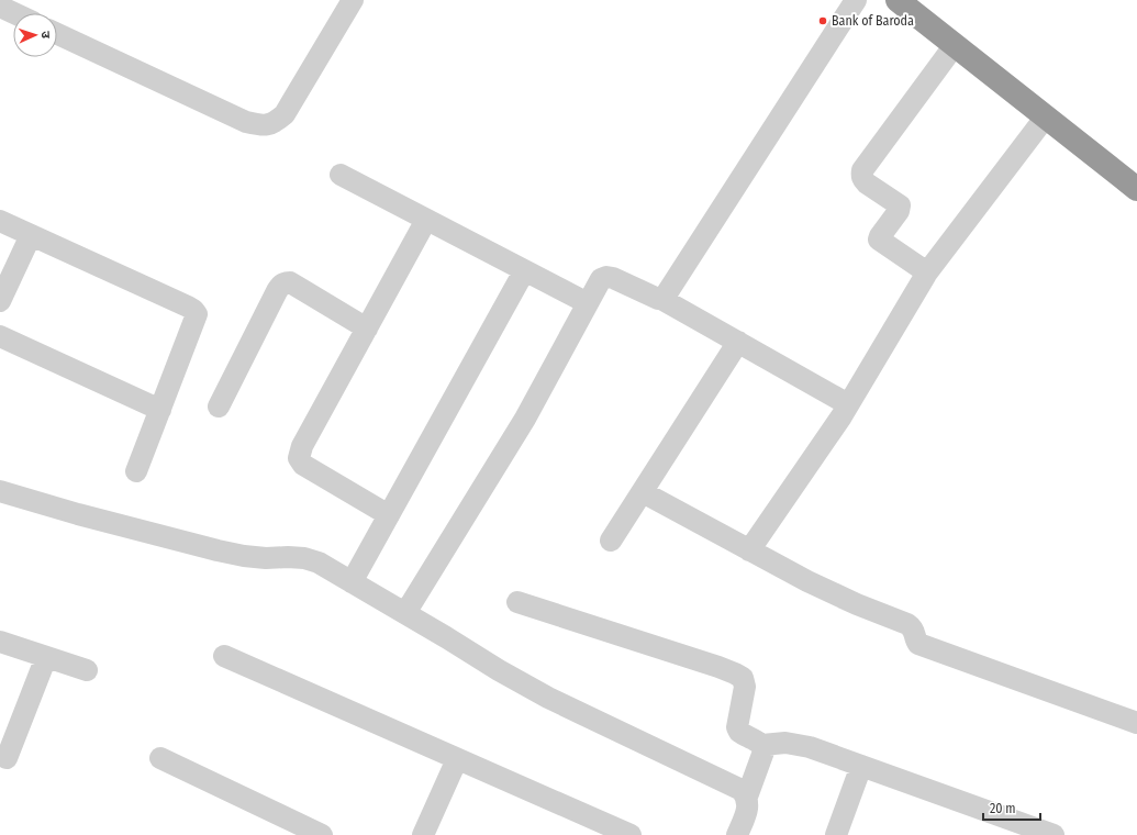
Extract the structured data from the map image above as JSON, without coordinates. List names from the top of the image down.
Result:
{
  "places": ["Bank of Baroda"],
  "scale_bar": "20 m",
  "north": "right"
}
